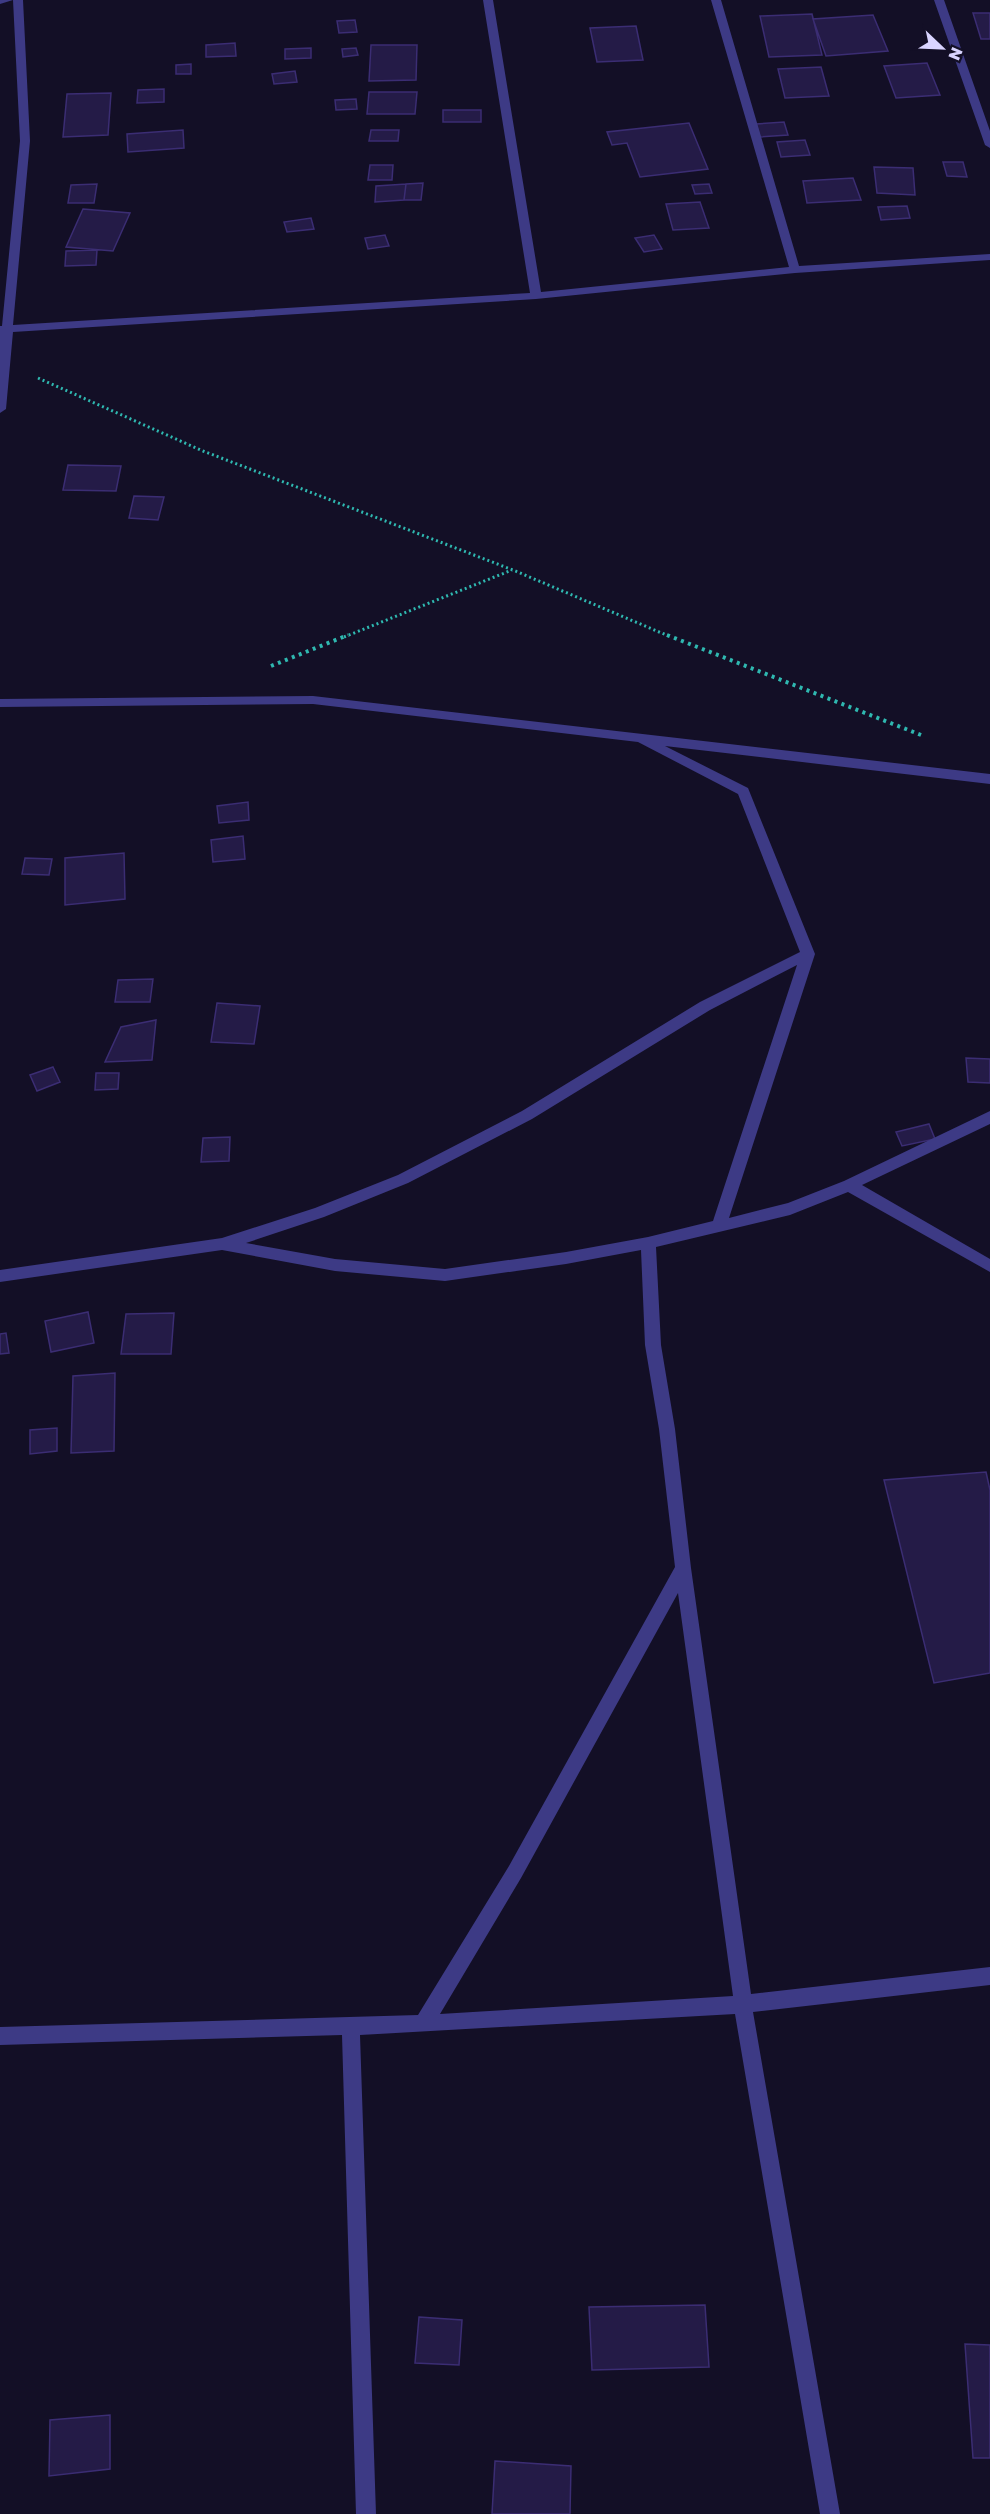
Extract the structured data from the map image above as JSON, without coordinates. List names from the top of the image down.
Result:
{
  "north": "bottom right"
}
